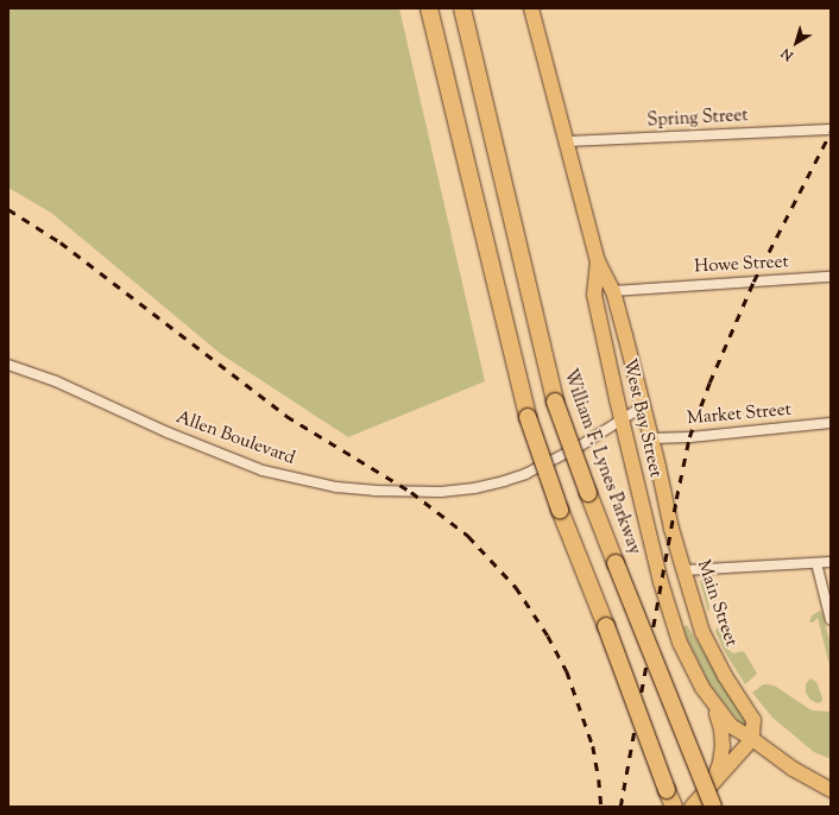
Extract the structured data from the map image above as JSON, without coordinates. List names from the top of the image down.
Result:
{
  "streets": {
    "highway": ["William F. Lynes Parkway"],
    "main road": ["West Bay Street", "Main Street"],
    "street": [
      "Spring Street",
      "Howe Street",
      "Market Street",
      "Allen Boulevard"
    ]
  },
  "crossings": [
    ["Spring Street", "West Bay Street"],
    ["Howe Street", "West Bay Street"],
    ["Market Street", "West Bay Street"],
    ["West Bay Street", "Allen Boulevard"],
    ["West Bay Street", "Main Street"]
  ],
  "north": "bottom left"
}
